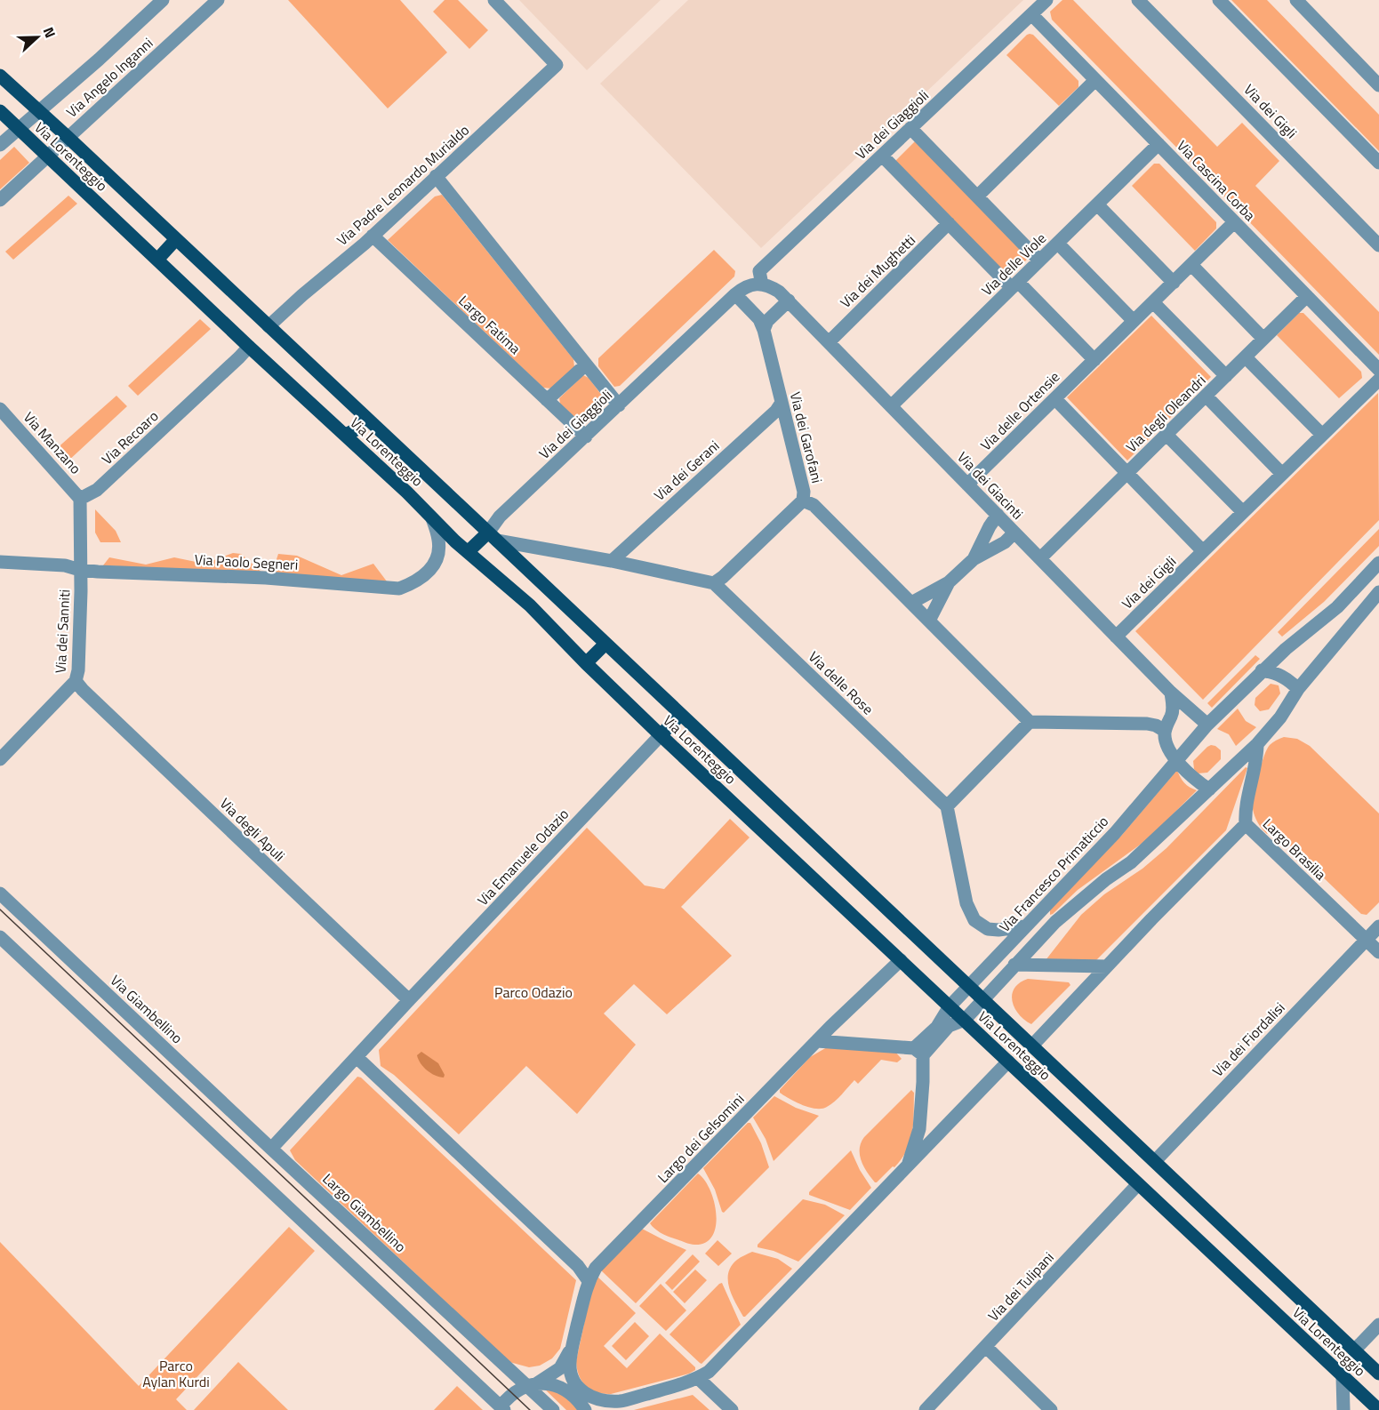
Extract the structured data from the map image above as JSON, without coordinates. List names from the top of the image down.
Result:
{
  "streets": {
    "main road": ["Via Lorenteggio"],
    "street": [
      "Via Angelo Inganni",
      "Via dei Gigli",
      "Via dei Giaggioli",
      "Via Cascina Corba",
      "Via Padre Leonardo Murialdo",
      "Via delle Viole",
      "Via dei Mughetti",
      "Largo Fatima",
      "Via delle Ortensie",
      "Via degli Oleandri",
      "Via Recoaro",
      "Via dei Garofani",
      "Via Manzano",
      "Via dei Gerani",
      "Via dei Giacinti",
      "Via Paolo Segneri",
      "Via dei Sanniti",
      "Via delle Rose",
      "Via degli Apuli",
      "Largo Brasilia",
      "Via Emanuele Odazio",
      "Via Francesco Primaticcio",
      "Via Giambellino",
      "Via dei Fiordalisi",
      "Largo dei Gelsomini",
      "Largo Giambellino",
      "Via dei Tulipani"
    ]
  },
  "crossings": [
    ["Via Angelo Inganni", "Via Lorenteggio"],
    ["Via dei Gigli", "Via dei Giacinti"],
    ["Via dei Giaggioli", "Via Lorenteggio"],
    ["Via dei Giaggioli", "Via Cascina Corba"],
    ["Via dei Giaggioli", "Largo Fatima"],
    ["Via dei Giaggioli", "Via dei Giacinti"],
    ["Via Lorenteggio", "Via Padre Leonardo Murialdo"],
    ["Via Lorenteggio", "Via Recoaro"],
    ["Via Lorenteggio", "Via Paolo Segneri"],
    ["Via Lorenteggio", "Via Emanuele Odazio"],
    ["Via Lorenteggio", "Via Francesco Primaticcio"],
    ["Via Lorenteggio", "Via dei Fiordalisi"],
    ["Via Lorenteggio", "Largo dei Gelsomini"],
    ["Via Lorenteggio", "Via dei Tulipani"],
    ["Via Cascina Corba", "Via delle Viole"],
    ["Via Cascina Corba", "Via delle Ortensie"],
    ["Via Cascina Corba", "Via degli Oleandri"],
    ["Via Padre Leonardo Murialdo", "Largo Fatima"],
    ["Via delle Viole", "Via dei Giacinti"],
    ["Via dei Mughetti", "Via dei Giacinti"],
    ["Via delle Ortensie", "Via degli Oleandri"],
    ["Via delle Ortensie", "Via dei Giacinti"],
    ["Via degli Oleandri", "Via dei Giacinti"],
    ["Via Recoaro", "Via Manzano"],
    ["Via dei Garofani", "Via dei Gerani"],
    ["Via Paolo Segneri", "Via dei Sanniti"],
    ["Via dei Sanniti", "Via degli Apuli"],
    ["Via degli Apuli", "Via Emanuele Odazio"],
    ["Largo Brasilia", "Via dei Fiordalisi"],
    ["Via Giambellino", "Largo Giambellino"],
    ["Largo dei Gelsomini", "Largo Giambellino"]
  ],
  "parks": ["Parco Odazio", "Parco Aylan Kurdi"],
  "north": "right"
}
